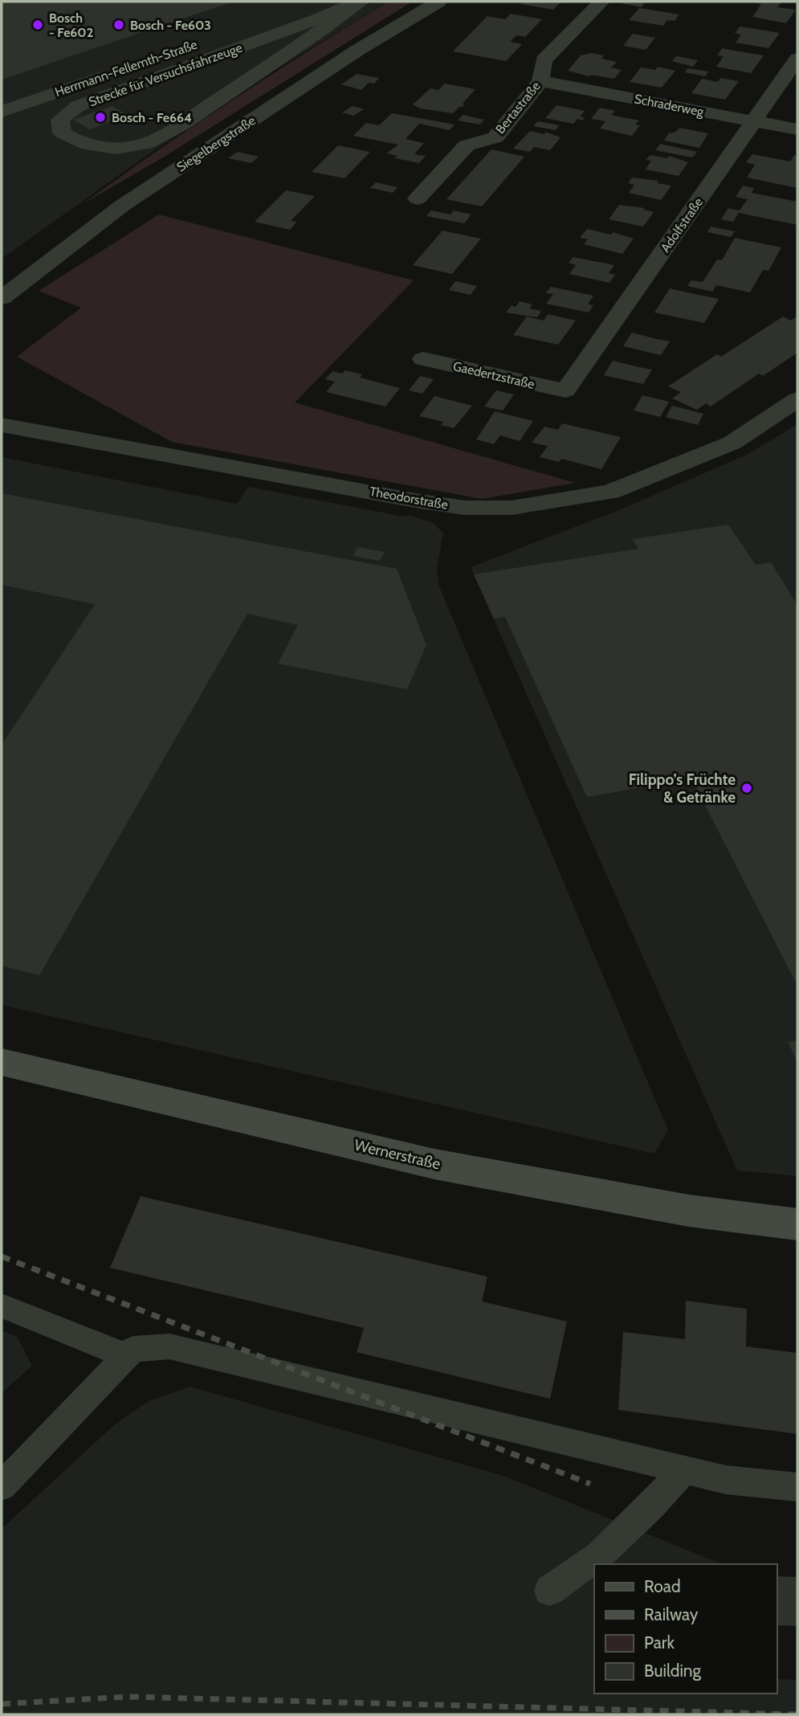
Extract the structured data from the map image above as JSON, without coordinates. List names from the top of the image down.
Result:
{
  "streets": {
    "main road": ["Wernerstraße"],
    "street": [
      "Herrmann-Fellemth-Straße",
      "Strecke für Versuchsfahrzeuge",
      "Schraderweg",
      "Bertastraße",
      "Siegelbergstraße",
      "Adolfstraße",
      "Gaedertzstraße",
      "Theodorstraße"
    ]
  },
  "crossings": [
    ["Schraderweg", "Bertastraße"],
    ["Schraderweg", "Adolfstraße"],
    ["Adolfstraße", "Gaedertzstraße"]
  ],
  "places": [
    "Bosch - Fe602",
    "Bosch - Fe603",
    "Bosch - Fe664",
    "Filippo’s Früchte & Getränke"
  ],
  "legend": [
    "Road",
    "Railway",
    "Park",
    "Building"
  ]
}
